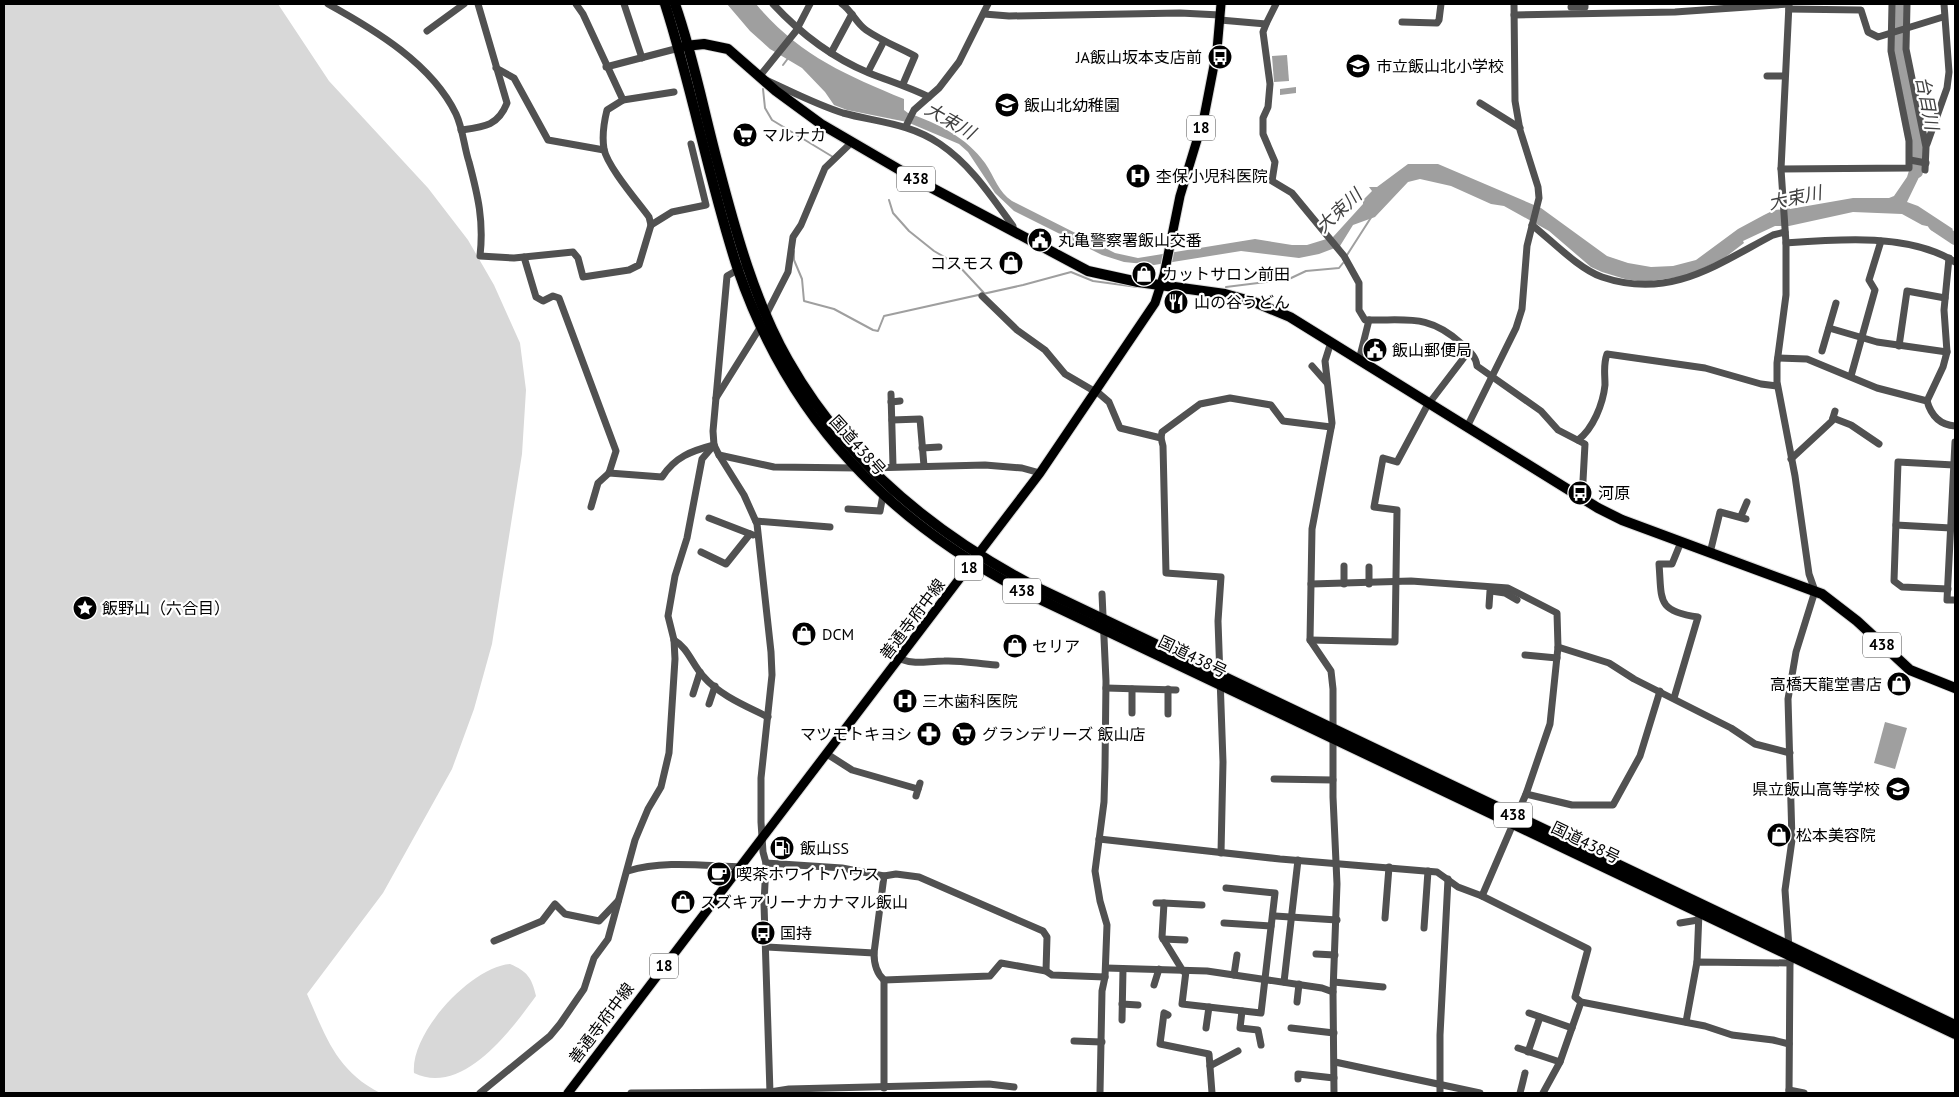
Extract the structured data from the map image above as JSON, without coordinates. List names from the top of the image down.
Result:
{
  "streets": {
    "highway": ["438", "国道438号"],
    "main road": ["18", "善通寺府中線"]
  },
  "crossings": [
    ["438", "国道438号"],
    ["438", "善通寺府中線"],
    ["国道438号", "善通寺府中線"]
  ],
  "water": ["台目川", "大束川"],
  "places": {
    "bus stop": ["JA飯山坂本支店前", "河原", "国持"],
    "school or university": ["市立飯山北小学校", "飯山北幼稚園", "県立飯山高等学校"],
    "supermarket": ["マルナカ", "グランデリーズ 飯山店"],
    "hospital": ["杢保小児科医院", "三木歯科医院"],
    "public building": ["丸亀警察署飯山交番", "飯山郵便局"],
    "shop": [
      "コスモス",
      "カットサロン前田",
      "DCM",
      "セリア",
      "高橋天龍堂書店",
      "松本美容院",
      "スズキアリーナカナマル飯山"
    ],
    "restaurant": ["山の谷うどん"],
    "place": ["飯野山（六合目）"],
    "pharmacy": ["マツモトキヨシ"],
    "fuel station": ["飯山SS"],
    "cafe": ["喫茶ホワイトハウス"]
  }
}
